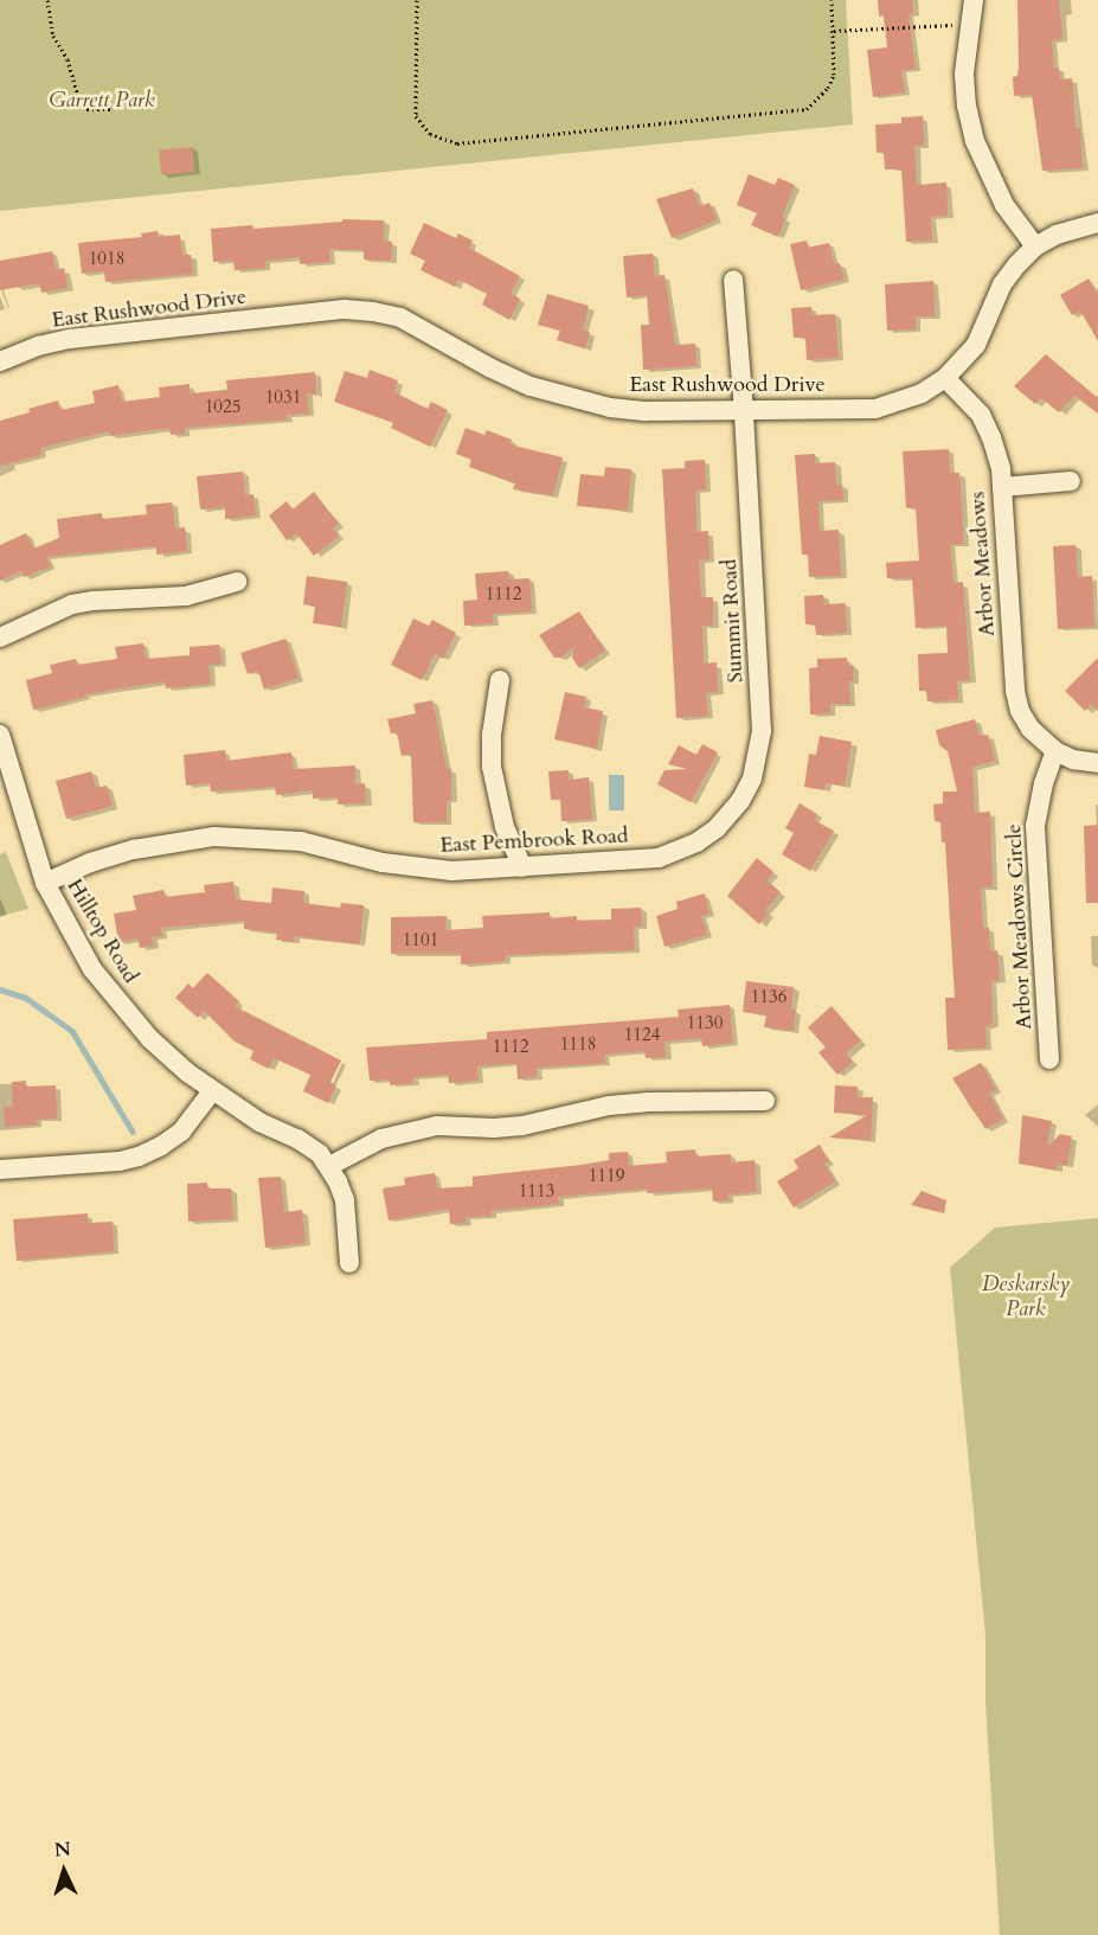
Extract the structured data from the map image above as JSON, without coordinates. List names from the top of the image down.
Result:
{
  "streets": {
    "street": [
      "East Rushwood Drive",
      "Arbor Meadows",
      "Summit Road",
      "East Pembrook Road",
      "Arbor Meadows Circle",
      "Hilltop Road"
    ]
  },
  "crossings": [
    ["East Rushwood Drive", "Arbor Meadows"],
    ["East Rushwood Drive", "Summit Road"],
    ["Arbor Meadows", "Arbor Meadows Circle"],
    ["Summit Road", "East Pembrook Road"],
    ["East Pembrook Road", "Hilltop Road"]
  ],
  "parks": ["Garrett Park", "Deskarsky Park"],
  "house_numbers": [
    "1018",
    "1031",
    "1025",
    "1112",
    "1101",
    "1136",
    "1130",
    "1124",
    "1118",
    "1112",
    "1119",
    "1113"
  ],
  "north": "top"
}
